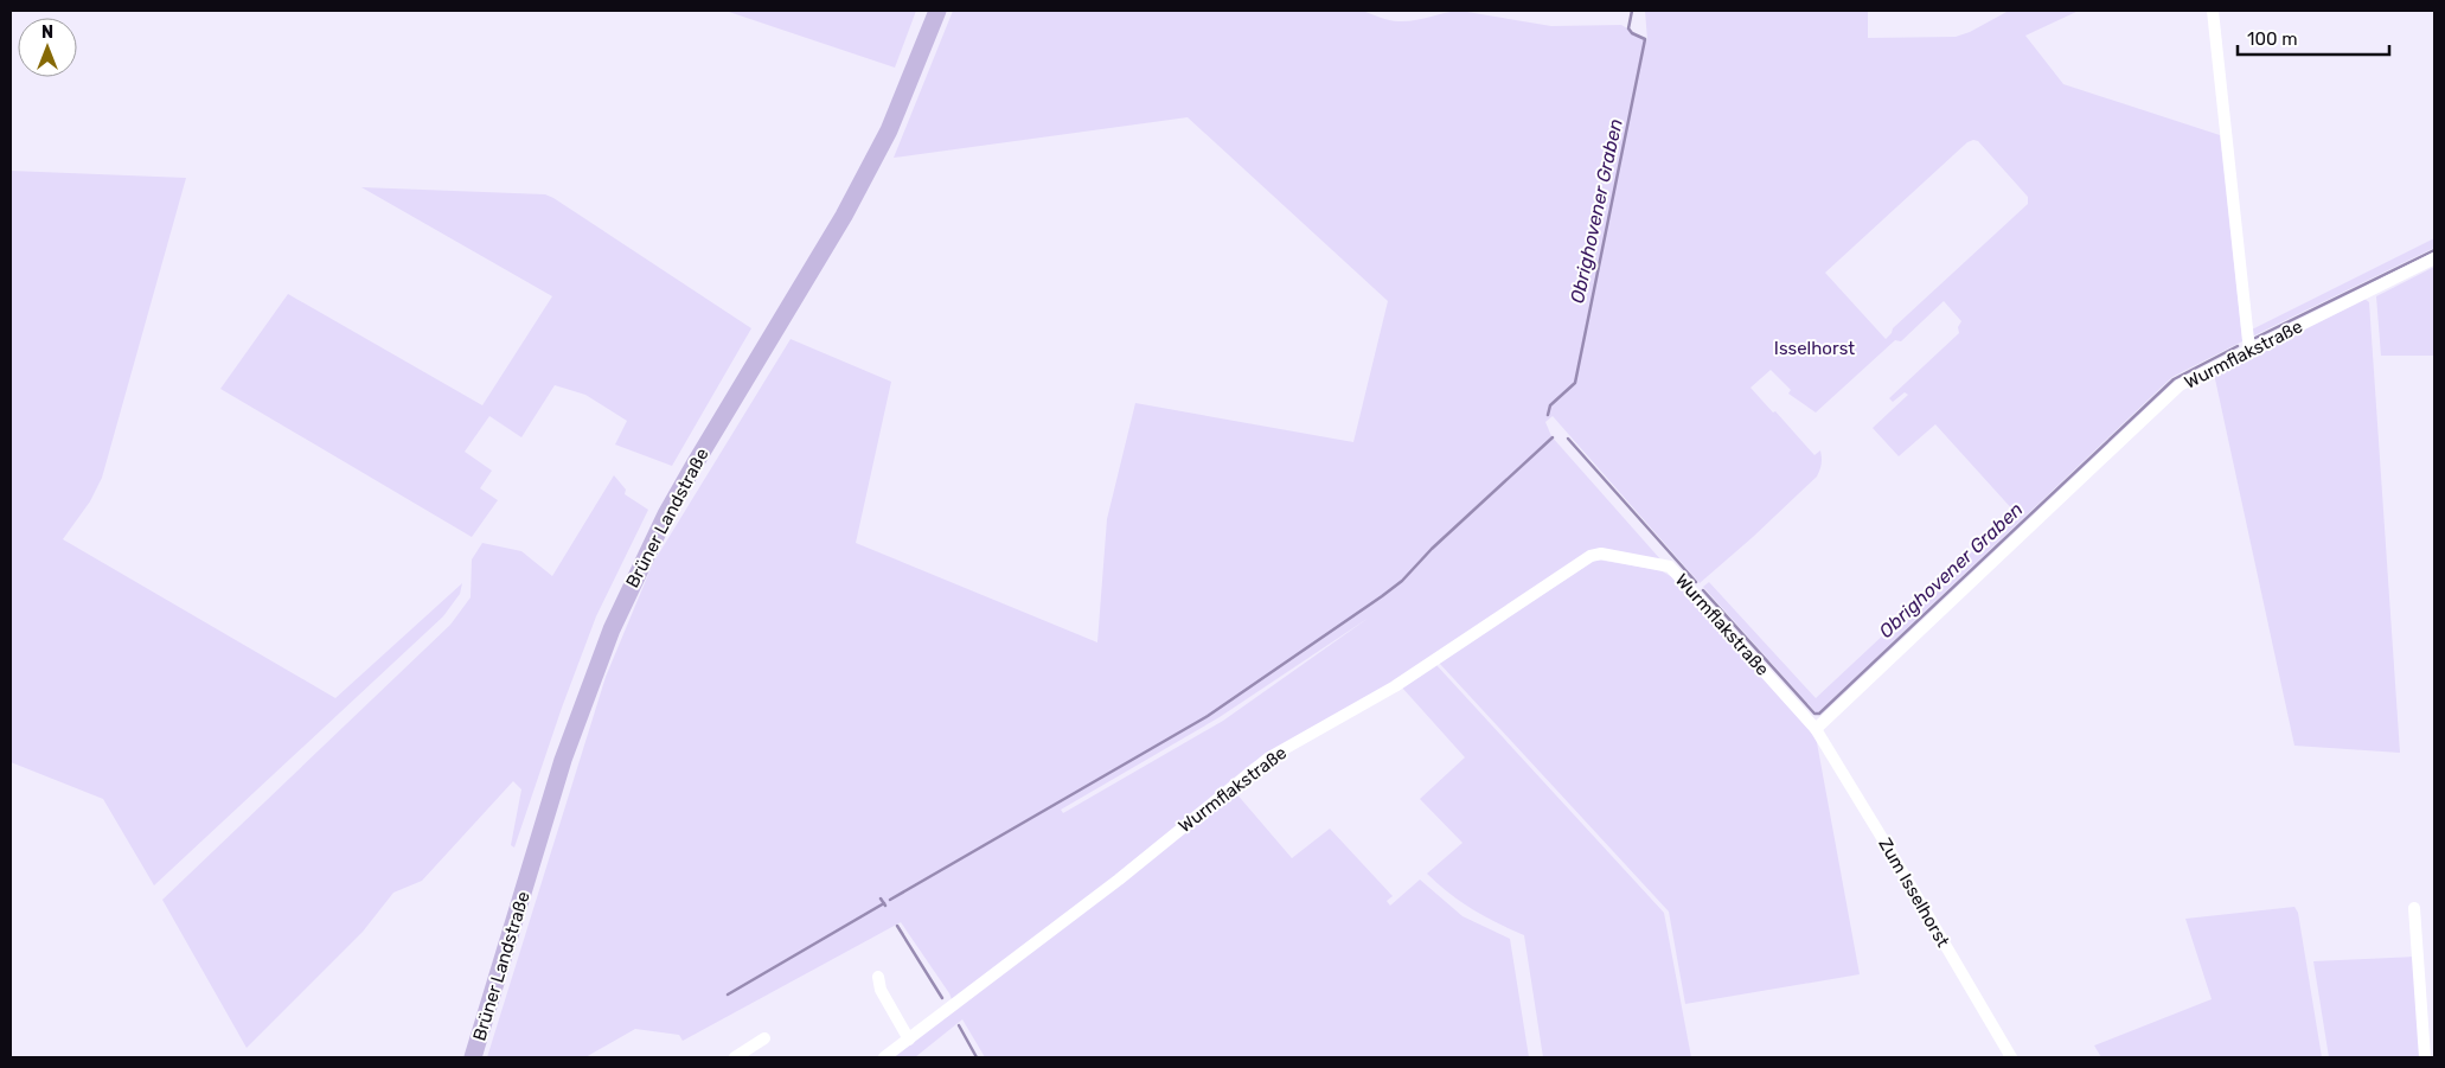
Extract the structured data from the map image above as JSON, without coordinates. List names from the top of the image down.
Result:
{
  "streets": {
    "main road": ["Brüner Landstraße"],
    "street": ["Wurmflakstraße", "Zum Isselhorst"]
  },
  "crossings": [
    ["Wurmflakstraße", "Zum Isselhorst"]
  ],
  "water": ["Obrighovener Graben"],
  "parks": ["Isselhorst"],
  "scale_bar": "100 m",
  "north": "top"
}
